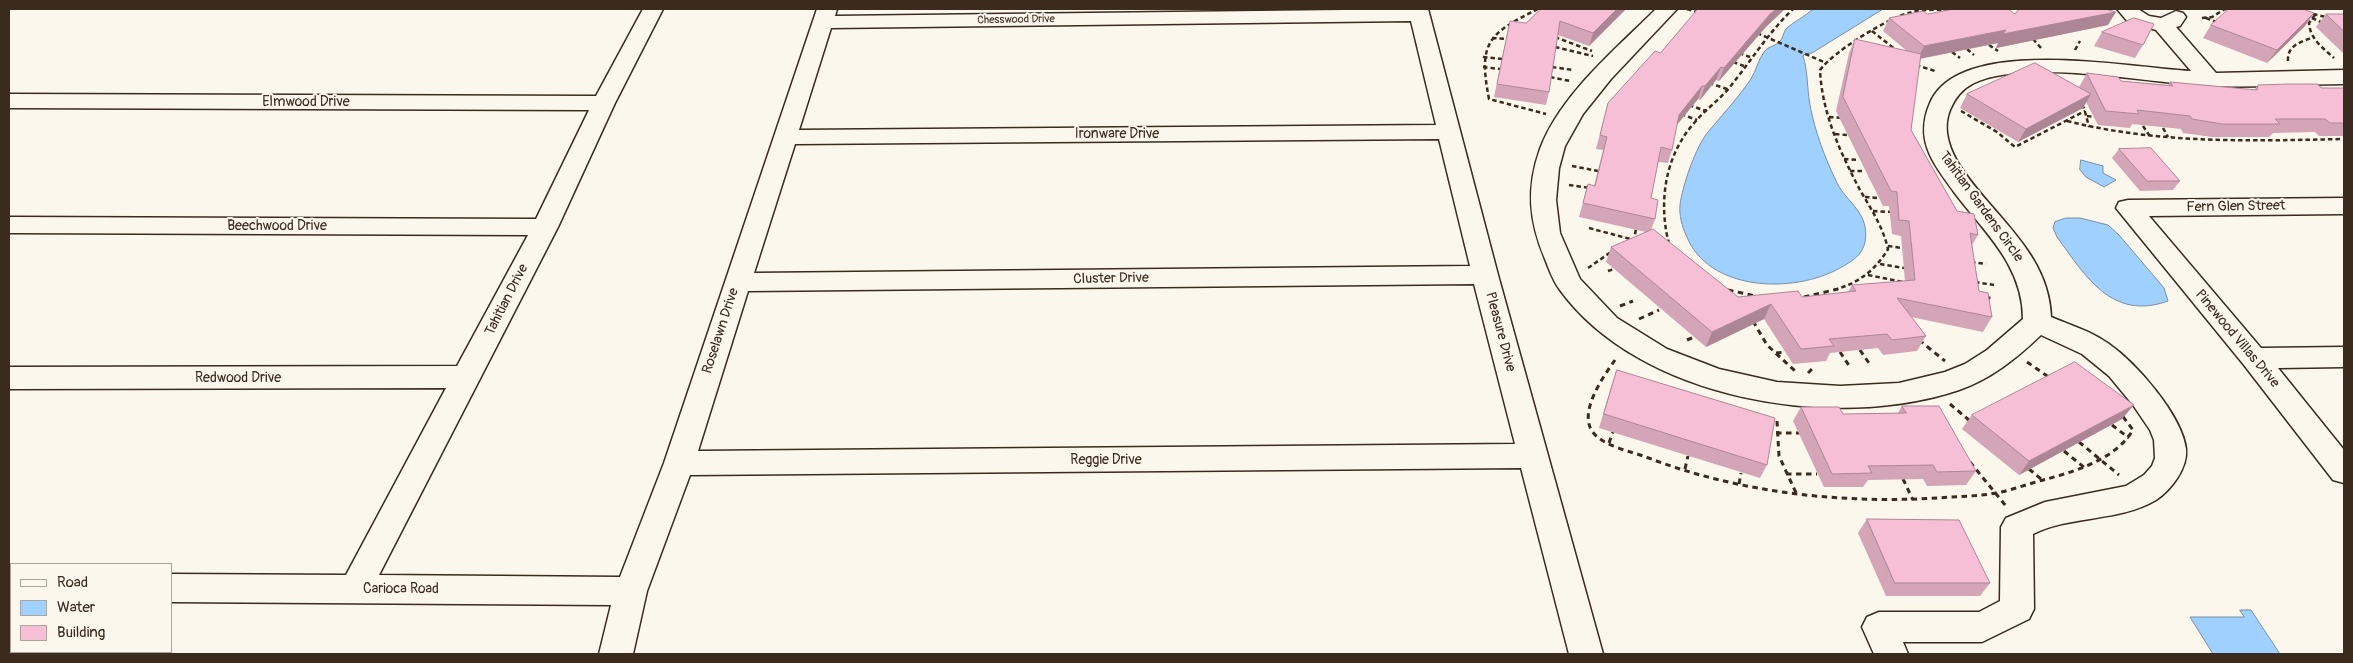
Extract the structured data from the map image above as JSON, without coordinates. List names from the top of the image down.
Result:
{
  "streets": {
    "street": [
      "Chesswood Drive",
      "Elmwood Drive",
      "Ironware Drive",
      "Tahitian Gardens Circle",
      "Fern Glen Street",
      "Beechwood Drive",
      "Cluster Drive",
      "Tahitian Drive",
      "Roselawn Drive",
      "Pleasure Drive",
      "Pinewood Villas Drive",
      "Redwood Drive",
      "Reggie Drive",
      "Carioca Road"
    ]
  },
  "crossings": [
    ["Chesswood Drive", "Roselawn Drive"],
    ["Chesswood Drive", "Pleasure Drive"],
    ["Elmwood Drive", "Tahitian Drive"],
    ["Ironware Drive", "Roselawn Drive"],
    ["Ironware Drive", "Pleasure Drive"],
    ["Fern Glen Street", "Pinewood Villas Drive"],
    ["Beechwood Drive", "Tahitian Drive"],
    ["Cluster Drive", "Roselawn Drive"],
    ["Cluster Drive", "Pleasure Drive"],
    ["Tahitian Drive", "Redwood Drive"],
    ["Tahitian Drive", "Carioca Road"],
    ["Roselawn Drive", "Reggie Drive"],
    ["Roselawn Drive", "Carioca Road"],
    ["Pleasure Drive", "Reggie Drive"]
  ],
  "legend": ["Road", "Water", "Building"]
}
